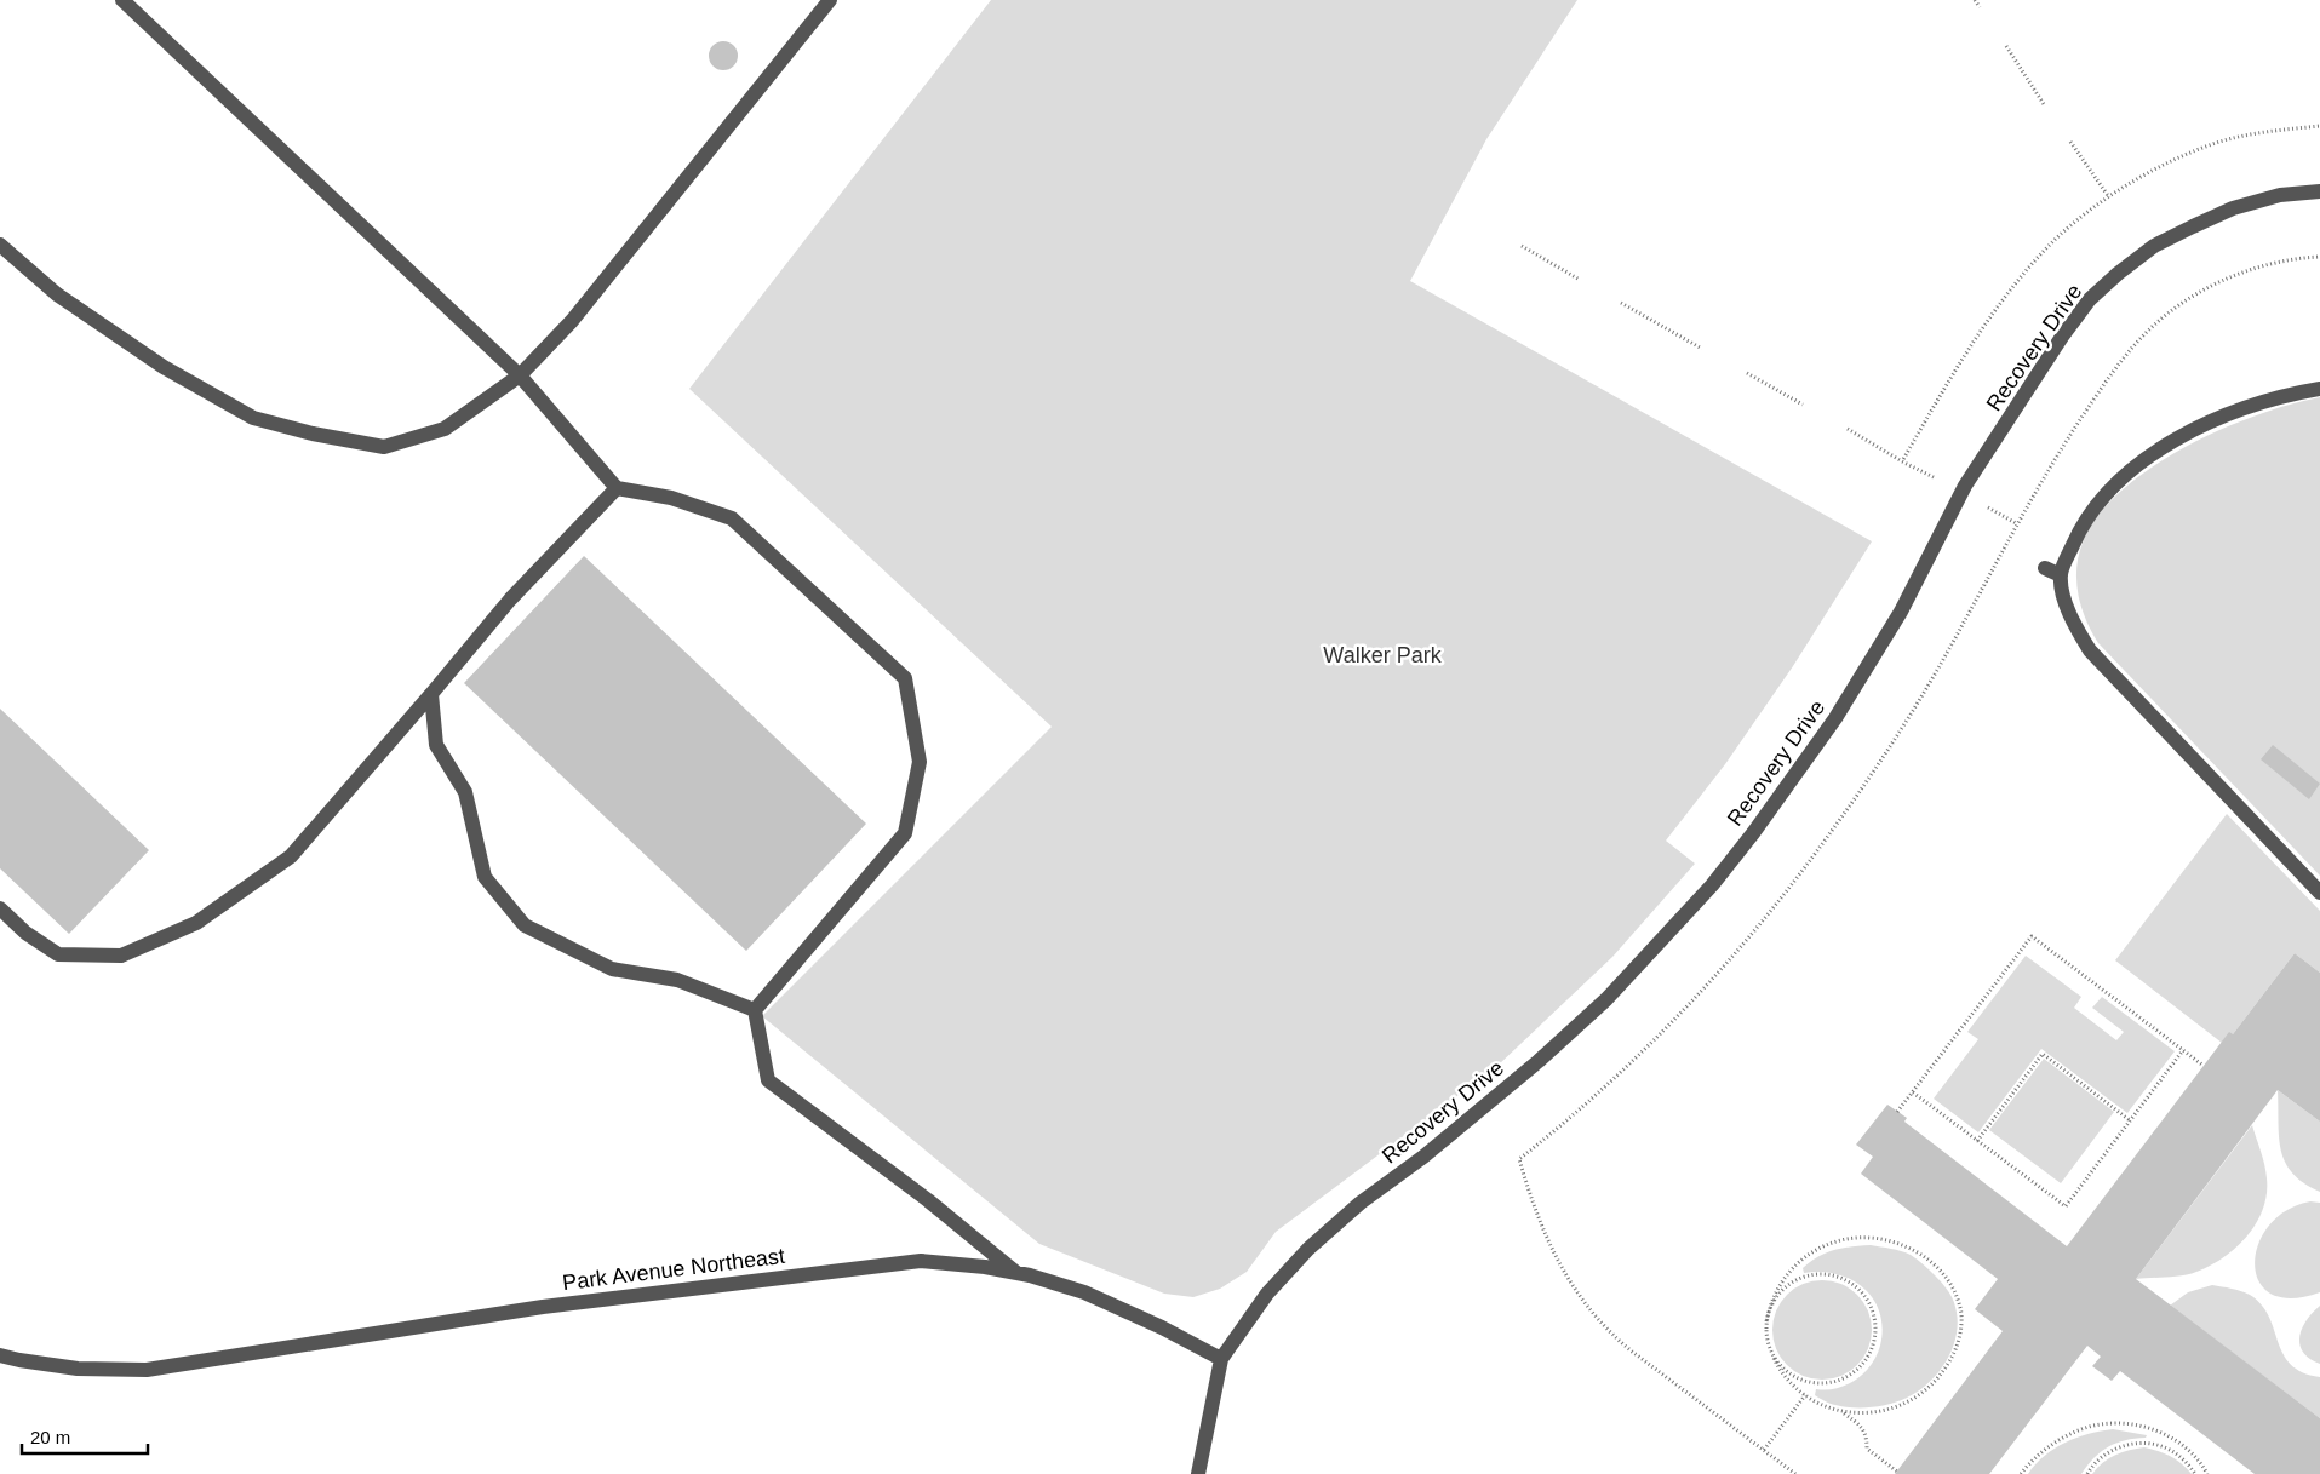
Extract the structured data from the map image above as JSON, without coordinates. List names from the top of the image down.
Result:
{
  "streets": {
    "street": ["Recovery Drive", "Park Avenue Northeast"]
  },
  "crossings": [
    ["Recovery Drive", "Park Avenue Northeast"]
  ],
  "parks": ["Walker Park"],
  "scale_bar": "20 m"
}
